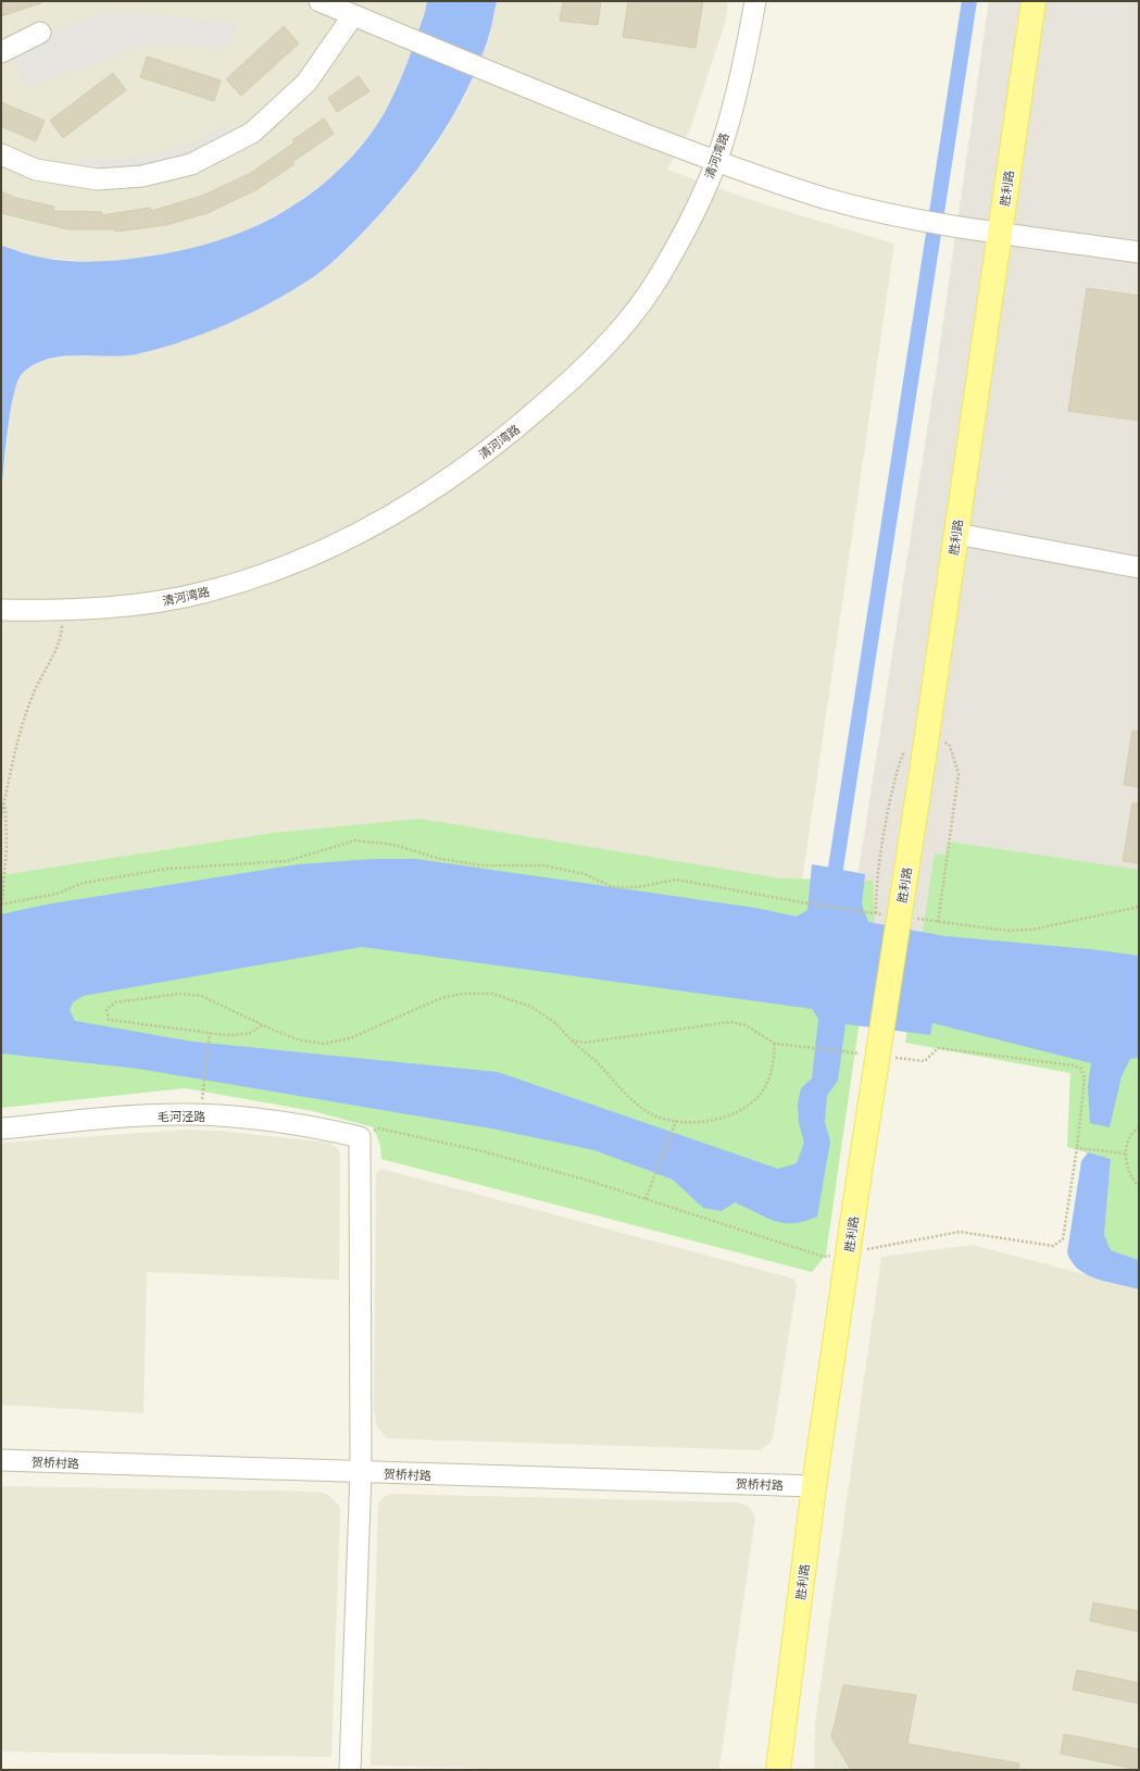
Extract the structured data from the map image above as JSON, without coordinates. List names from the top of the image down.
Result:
{
  "streets": {
    "main road": ["胜利路"],
    "street": ["清河湾路", "毛河泾路", "贺桥村路"]
  },
  "crossings": [
    ["胜利路", "贺桥村路"]
  ]
}
